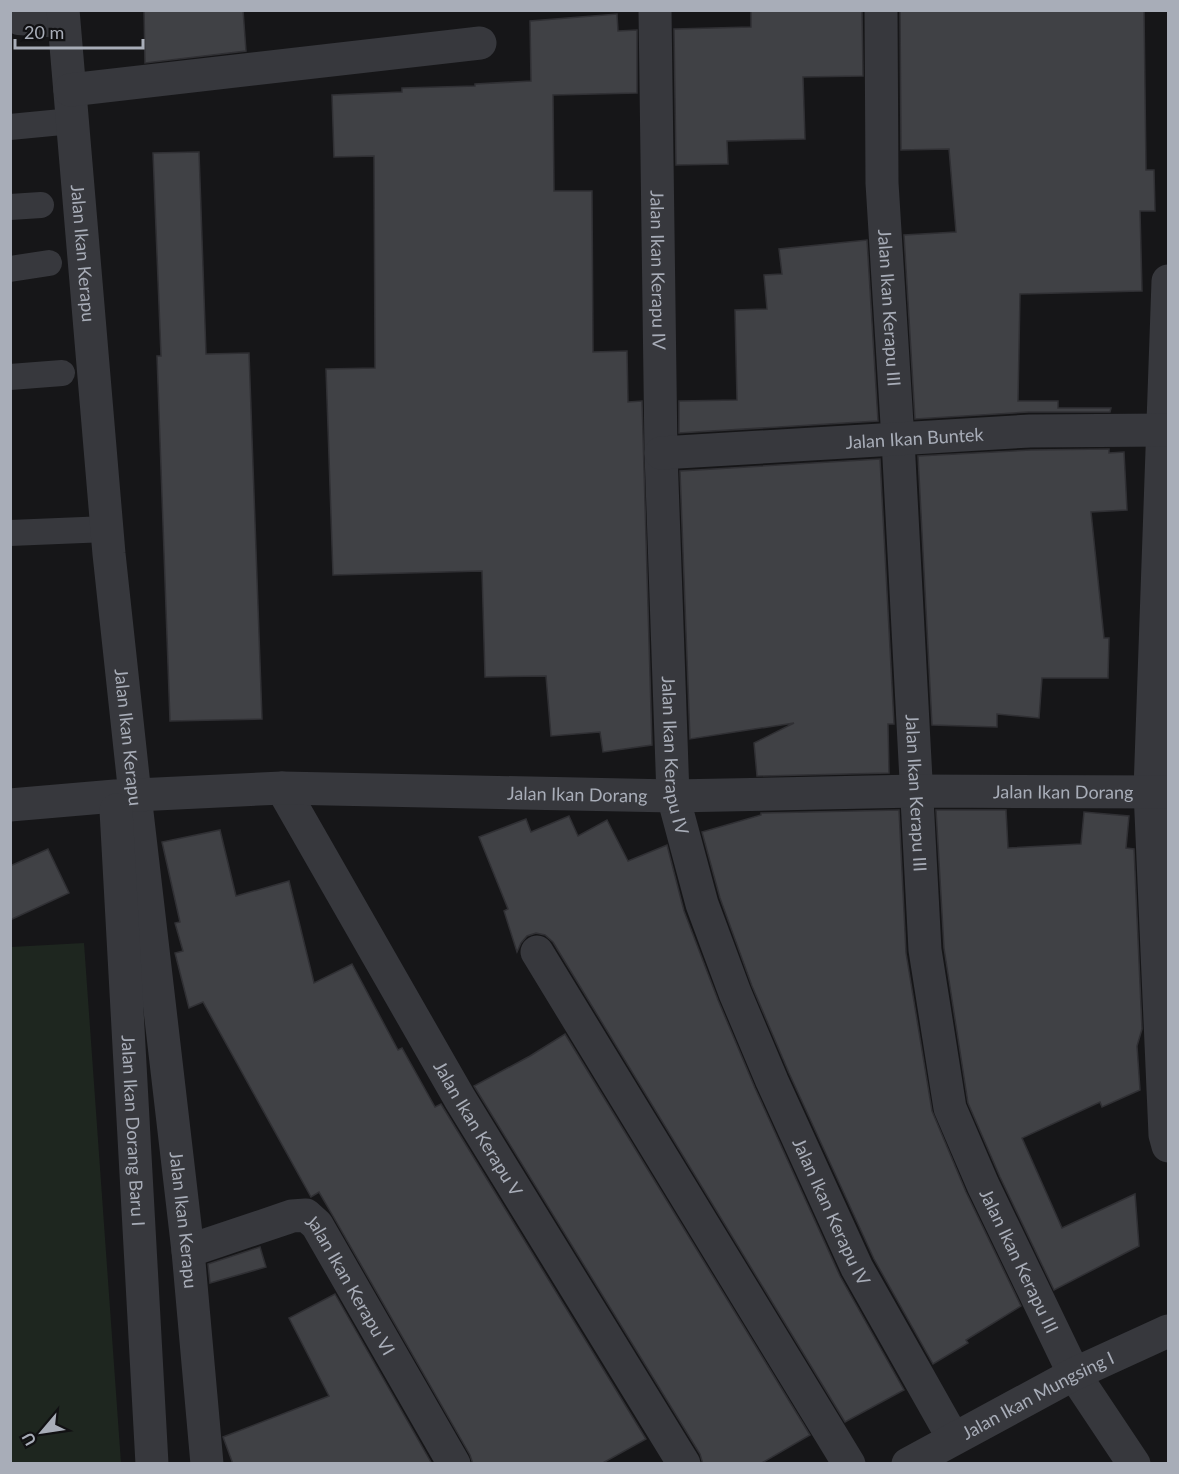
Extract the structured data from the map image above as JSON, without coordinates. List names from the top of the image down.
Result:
{
  "streets": {
    "street": [
      "Jalan Ikan Kerapu",
      "Jalan Ikan Kerapu IV",
      "Jalan Ikan Kerapu III",
      "Jalan Ikan Buntek",
      "Jalan Ikan Dorang",
      "Jalan Ikan Kerapu V",
      "Jalan Ikan Dorang Baru I",
      "Jalan Ikan Kerapu VI",
      "Jalan Ikan Mungsing I"
    ]
  },
  "crossings": [
    ["Jalan Ikan Kerapu", "Jalan Ikan Dorang"],
    ["Jalan Ikan Kerapu", "Jalan Ikan Dorang Baru I"],
    ["Jalan Ikan Kerapu", "Jalan Ikan Kerapu VI"],
    ["Jalan Ikan Kerapu IV", "Jalan Ikan Buntek"],
    ["Jalan Ikan Kerapu IV", "Jalan Ikan Dorang"],
    ["Jalan Ikan Kerapu IV", "Jalan Ikan Mungsing I"],
    ["Jalan Ikan Kerapu III", "Jalan Ikan Buntek"],
    ["Jalan Ikan Kerapu III", "Jalan Ikan Dorang"],
    ["Jalan Ikan Kerapu III", "Jalan Ikan Mungsing I"],
    ["Jalan Ikan Dorang", "Jalan Ikan Kerapu V"],
    ["Jalan Ikan Dorang", "Jalan Ikan Dorang Baru I"]
  ],
  "scale_bar": "20 m",
  "north": "bottom left"
}
